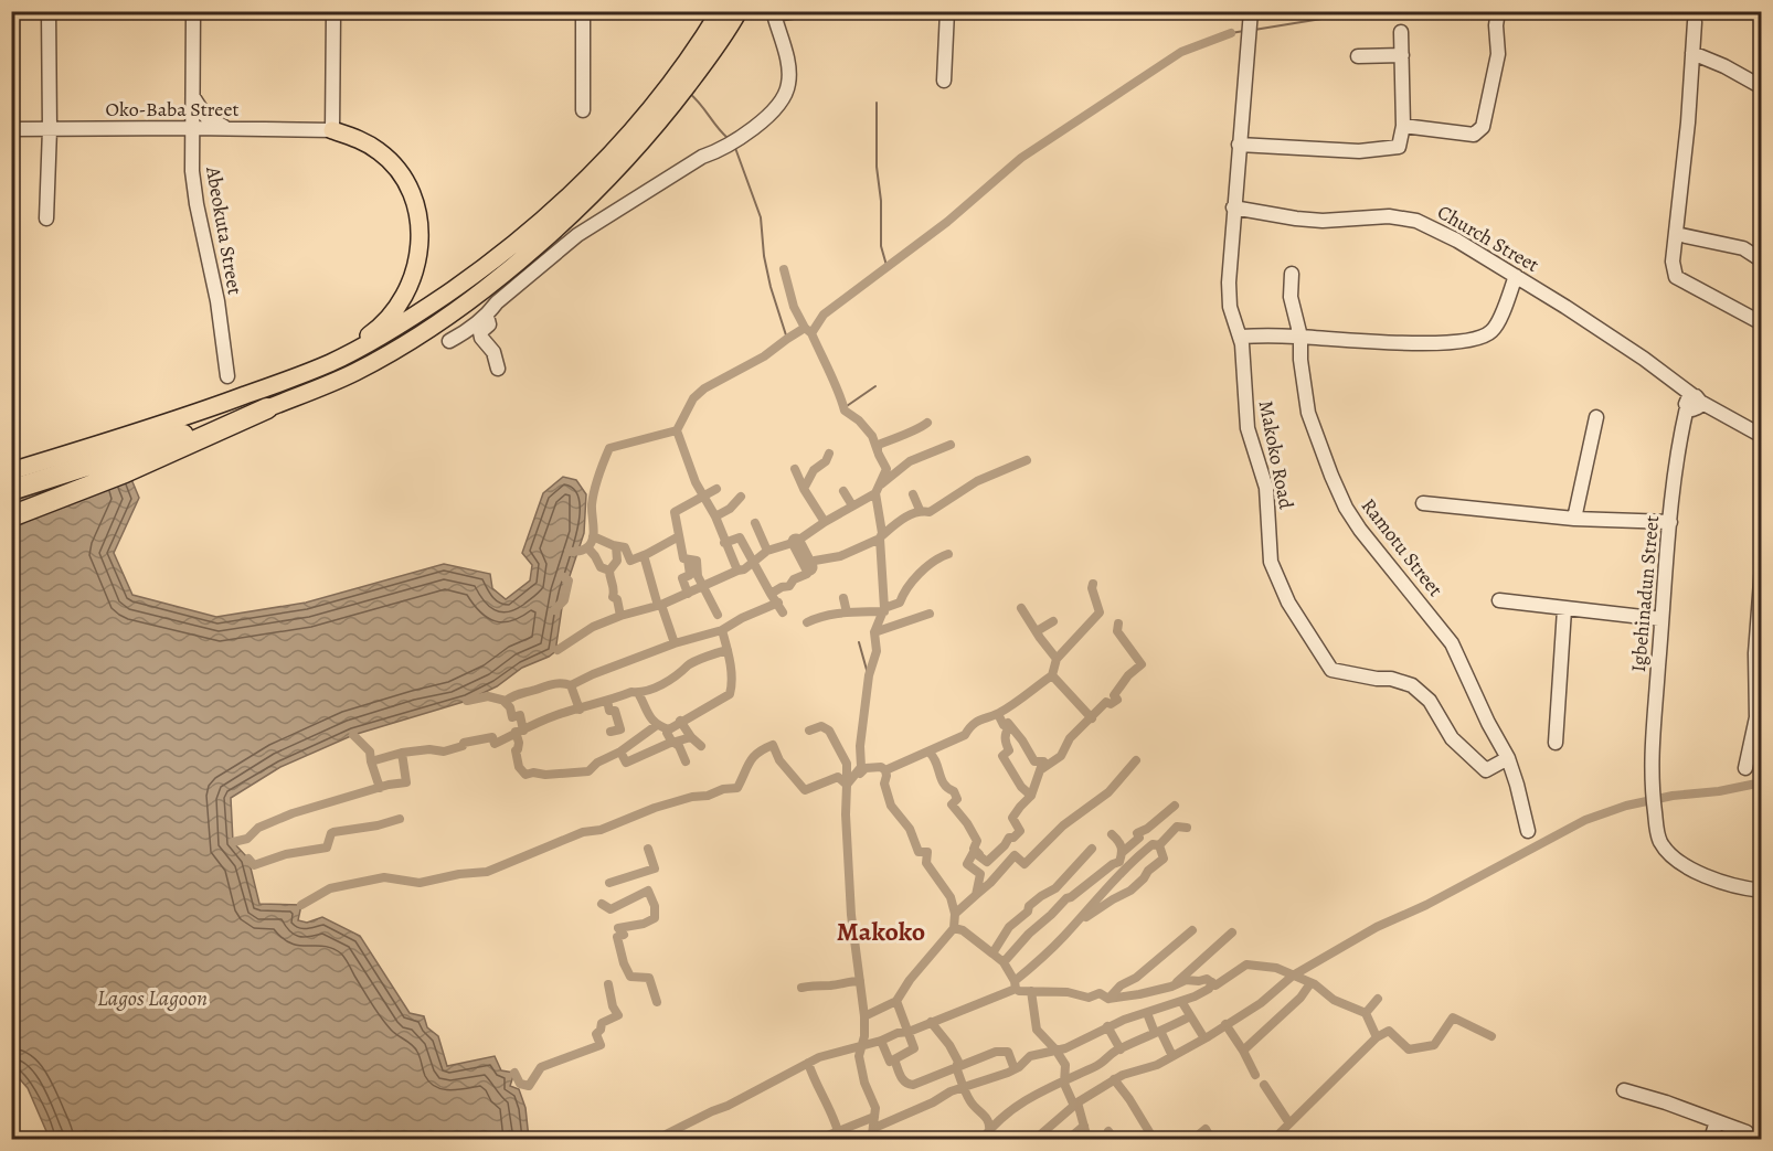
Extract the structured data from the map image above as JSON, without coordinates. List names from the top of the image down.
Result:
{
  "streets": {
    "street": [
      "Oko-Baba Street",
      "Abeokuta Street",
      "Church Street",
      "Makoko Road",
      "Ramotu Street",
      "Igbehinadun Street"
    ]
  },
  "crossings": [
    ["Oko-Baba Street", "Abeokuta Street"],
    ["Church Street", "Makoko Road"],
    ["Church Street", "Igbehinadun Street"],
    ["Makoko Road", "Ramotu Street"]
  ],
  "districts": ["Makoko"],
  "water": ["Lagos Lagoon"]
}
